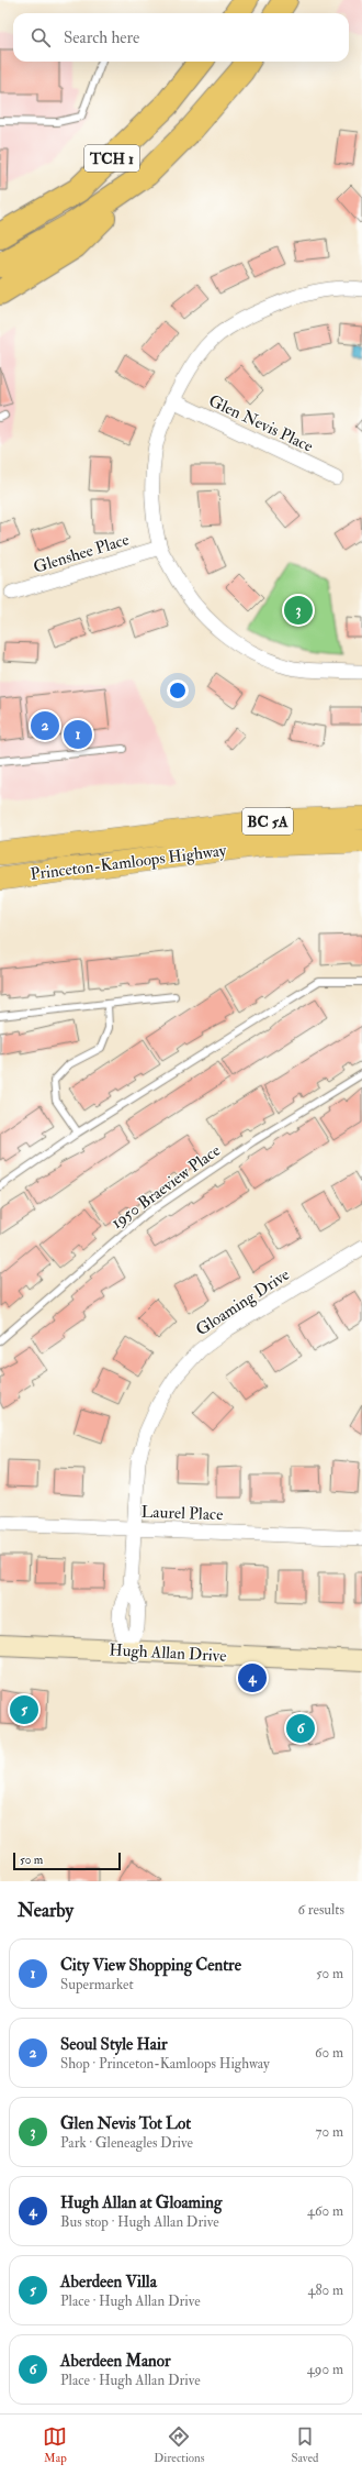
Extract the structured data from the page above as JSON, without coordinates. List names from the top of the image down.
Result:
{
  "streets": {
    "highway": ["TCH 1"],
    "main road": ["BC 5A", "Princeton-Kamloops Highway", "Hugh Allan Drive"],
    "street": [
      "Glen Nevis Place",
      "Glenshee Place",
      "Gloaming Drive",
      "Laurel Place"
    ],
    "lane": ["1950 Braeview Place"]
  },
  "crossings": [
    ["Gloaming Drive", "Laurel Place"],
    ["Gloaming Drive", "Hugh Allan Drive"]
  ],
  "scale_bar": "50 m",
  "page": {
    "search": "Search here",
    "pins": [
      "3",
      "2",
      "1",
      "4",
      "5",
      "6"
    ],
    "scale": "50 m",
    "heading": ["Nearby", "6 results"],
    "list": [
      {
        "mark": "1",
        "name": "City View Shopping Centre",
        "note": "Supermarket",
        "value": "50 m"
      },
      {
        "mark": "2",
        "name": "Seoul Style Hair",
        "note": "Shop · Princeton-Kamloops Highway",
        "value": "60 m"
      },
      {
        "mark": "3",
        "name": "Glen Nevis Tot Lot",
        "note": "Park · Gleneagles Drive",
        "value": "70 m"
      },
      {
        "mark": "4",
        "name": "Hugh Allan at Gloaming",
        "note": "Bus stop · Hugh Allan Drive",
        "value": "460 m"
      },
      {
        "mark": "5",
        "name": "Aberdeen Villa",
        "note": "Place · Hugh Allan Drive",
        "value": "480 m"
      },
      {
        "mark": "6",
        "name": "Aberdeen Manor",
        "note": "Place · Hugh Allan Drive",
        "value": "490 m"
      }
    ],
    "nav": ["Map", "Directions", "Saved"]
  }
}
